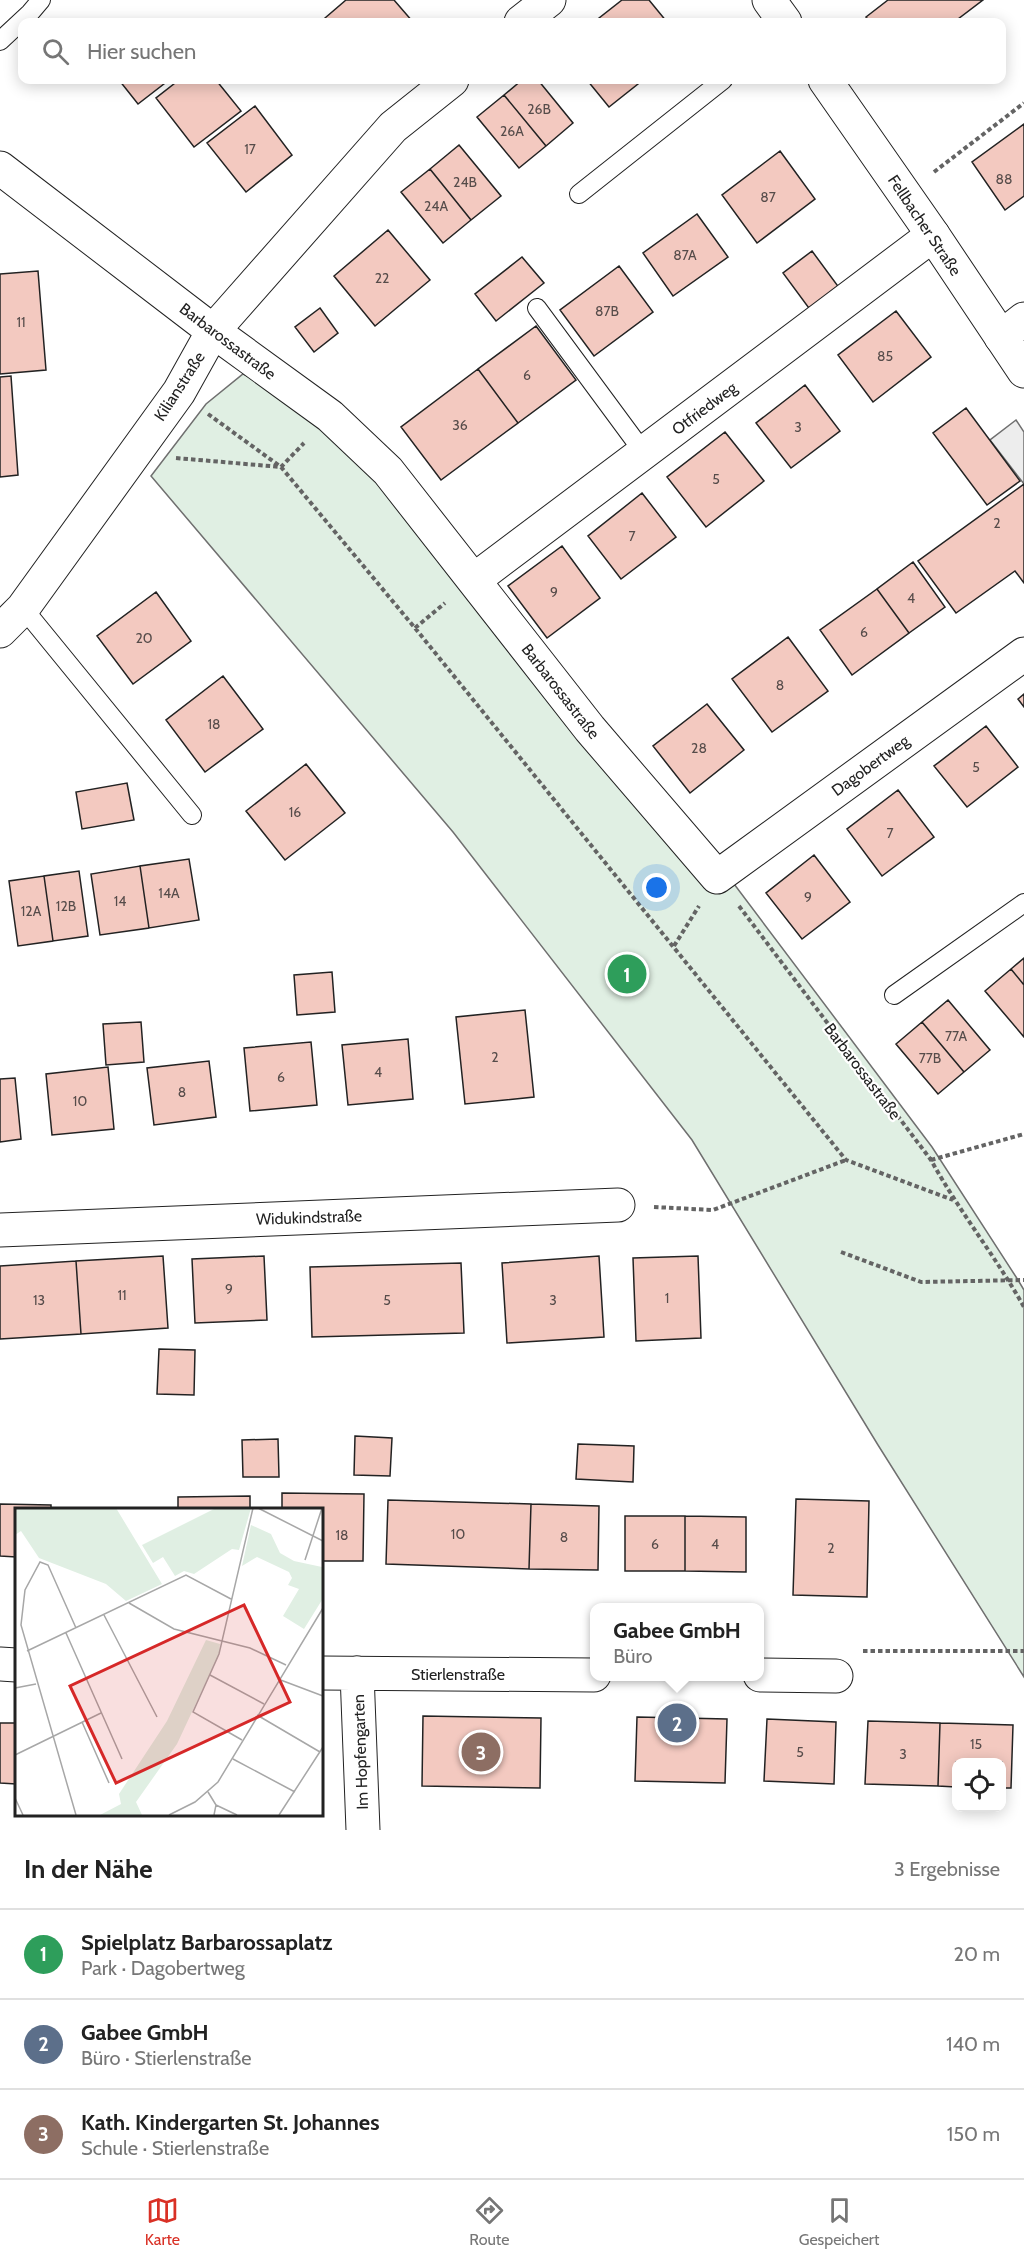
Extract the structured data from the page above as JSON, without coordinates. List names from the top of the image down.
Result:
{
  "streets": {
    "street": [
      "Fellbacher Straße",
      "Barbarossastraße",
      "Kilianstraße",
      "Otfriedweg",
      "Dagobertweg",
      "Widukindstraße",
      "Stierlenstraße",
      "Im Hopfengarten"
    ]
  },
  "crossings": [
    ["Fellbacher Straße", "Otfriedweg"],
    ["Barbarossastraße", "Kilianstraße"],
    ["Barbarossastraße", "Otfriedweg"],
    ["Barbarossastraße", "Dagobertweg"],
    ["Stierlenstraße", "Im Hopfengarten"]
  ],
  "house_numbers": [
    "26B",
    "26A",
    "17",
    "88",
    "24B",
    "87",
    "24A",
    "87A",
    "22",
    "87B",
    "11",
    "85",
    "6",
    "36",
    "3",
    "5",
    "2",
    "7",
    "9",
    "4",
    "6",
    "20",
    "8",
    "18",
    "28",
    "5",
    "16",
    "7",
    "14A",
    "9",
    "14",
    "12B",
    "12A",
    "77A",
    "2",
    "77B",
    "4",
    "6",
    "8",
    "10",
    "9",
    "11",
    "1",
    "13",
    "5",
    "3",
    "10",
    "18",
    "8",
    "6",
    "4",
    "2",
    "15",
    "5",
    "3"
  ],
  "page": {
    "search": "Hier suchen",
    "pins": ["1", "2", "3"],
    "popup": ["Gabee GmbH", "Büro"],
    "heading": ["In der Nähe", "3 Ergebnisse"],
    "list": [
      {
        "mark": "1",
        "name": "Spielplatz Barbarossaplatz",
        "note": "Park · Dagobertweg",
        "value": "20 m"
      },
      {
        "mark": "2",
        "name": "Gabee GmbH",
        "note": "Büro · Stierlenstraße",
        "value": "140 m"
      },
      {
        "mark": "3",
        "name": "Kath. Kindergarten St. Johannes",
        "note": "Schule · Stierlenstraße",
        "value": "150 m"
      }
    ],
    "nav": ["Karte", "Route", "Gespeichert"]
  }
}
